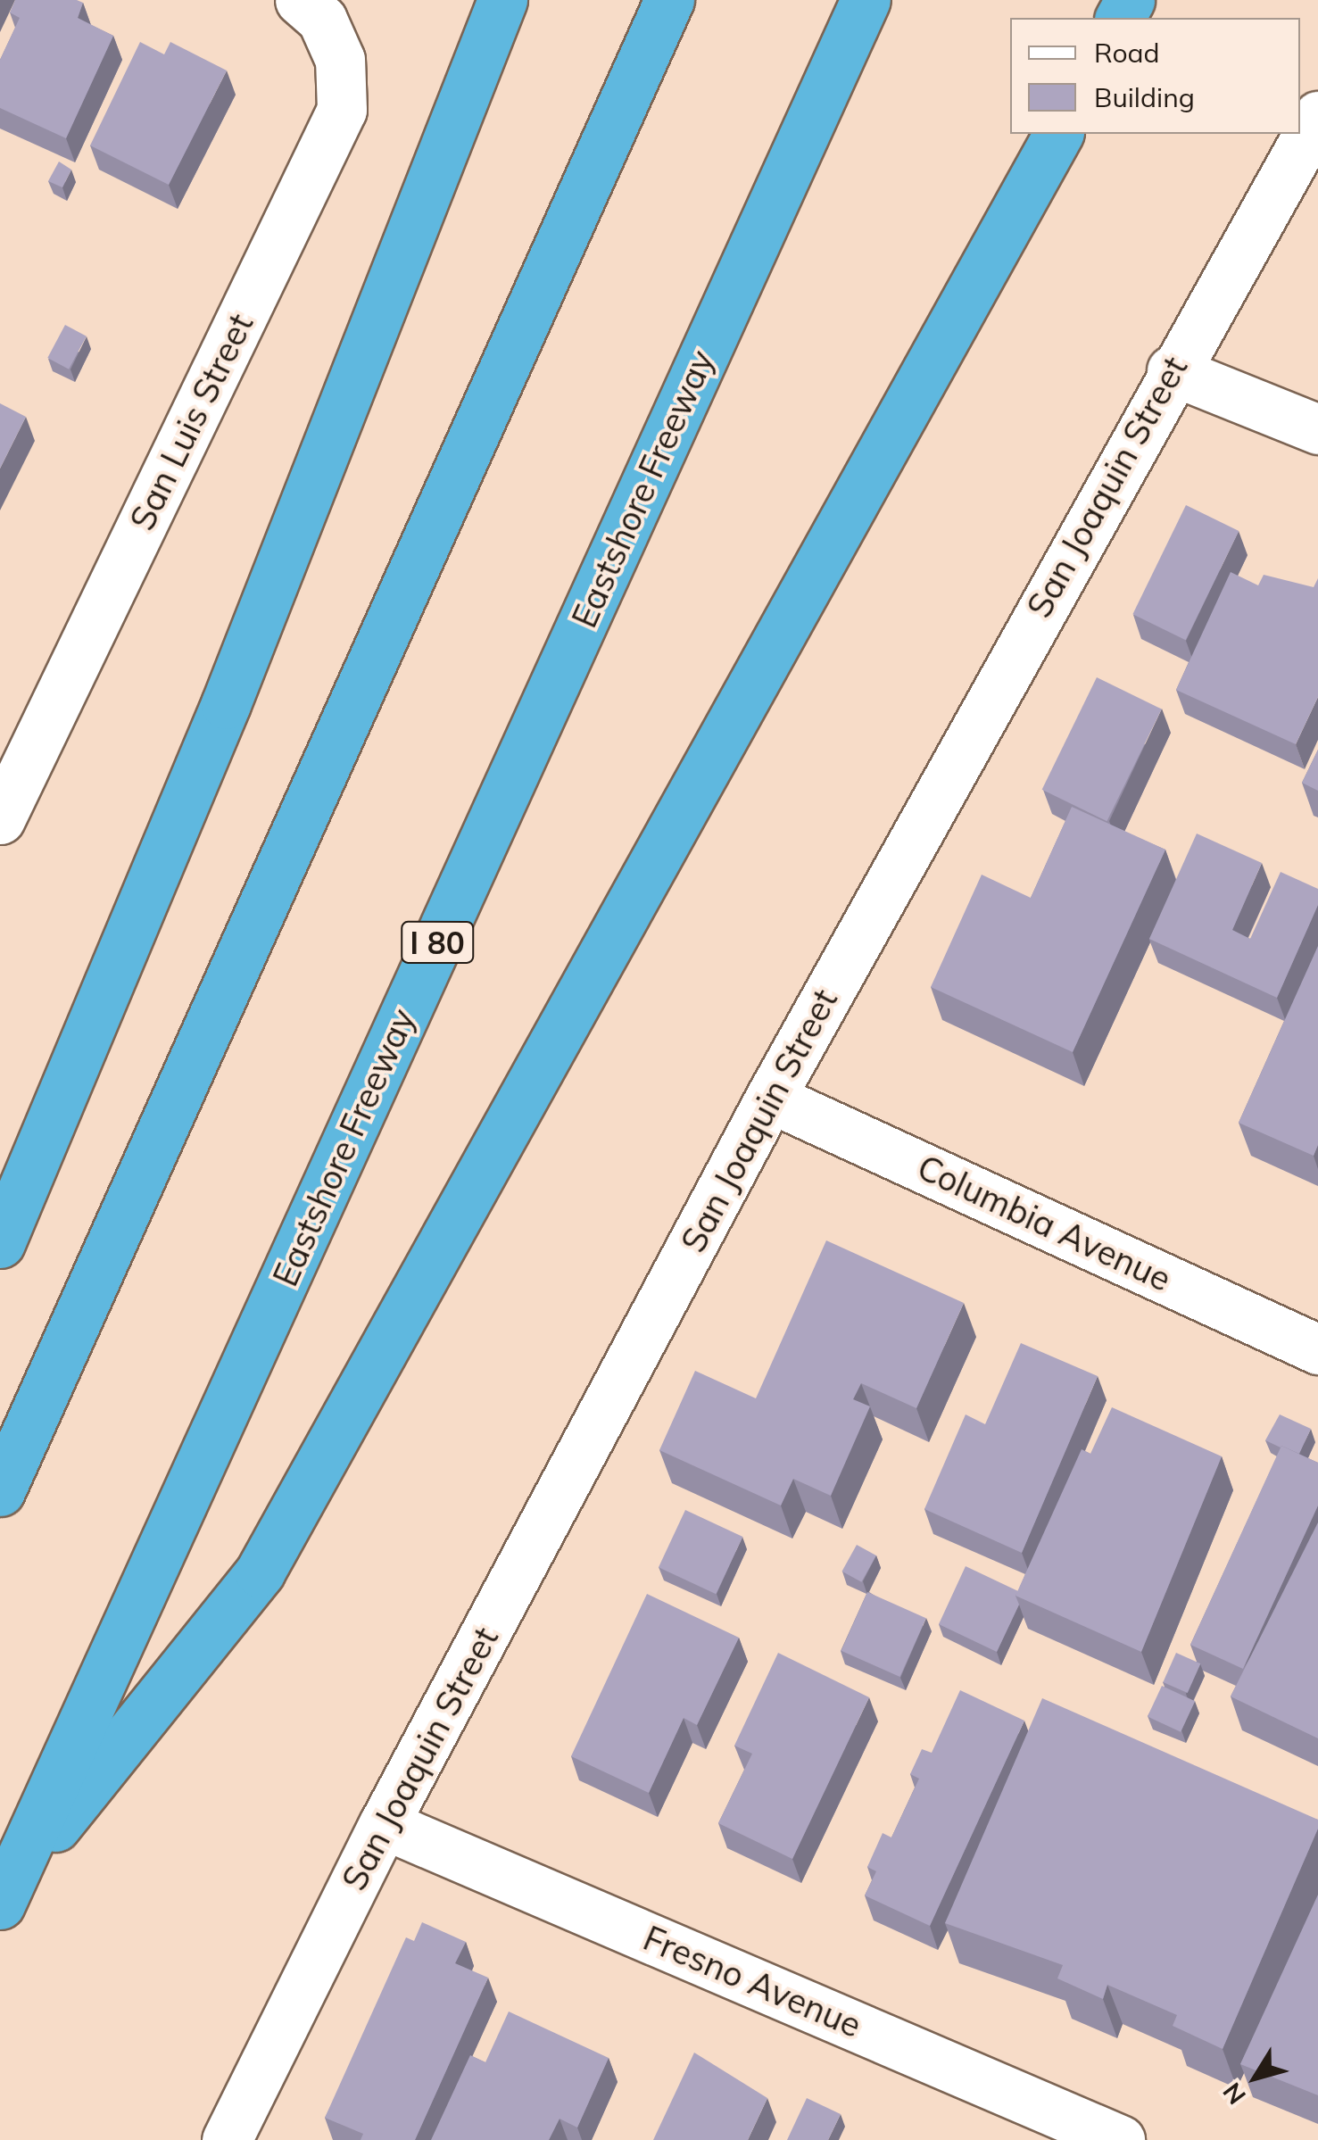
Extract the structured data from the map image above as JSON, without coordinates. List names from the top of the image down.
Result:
{
  "streets": {
    "highway": ["Eastshore Freeway", "I 80"],
    "street": [
      "San Luis Street",
      "San Joaquin Street",
      "Columbia Avenue",
      "Fresno Avenue"
    ]
  },
  "crossings": [
    ["San Joaquin Street", "Columbia Avenue"],
    ["San Joaquin Street", "Fresno Avenue"]
  ],
  "legend": ["Road", "Building"],
  "north": "bottom left"
}
